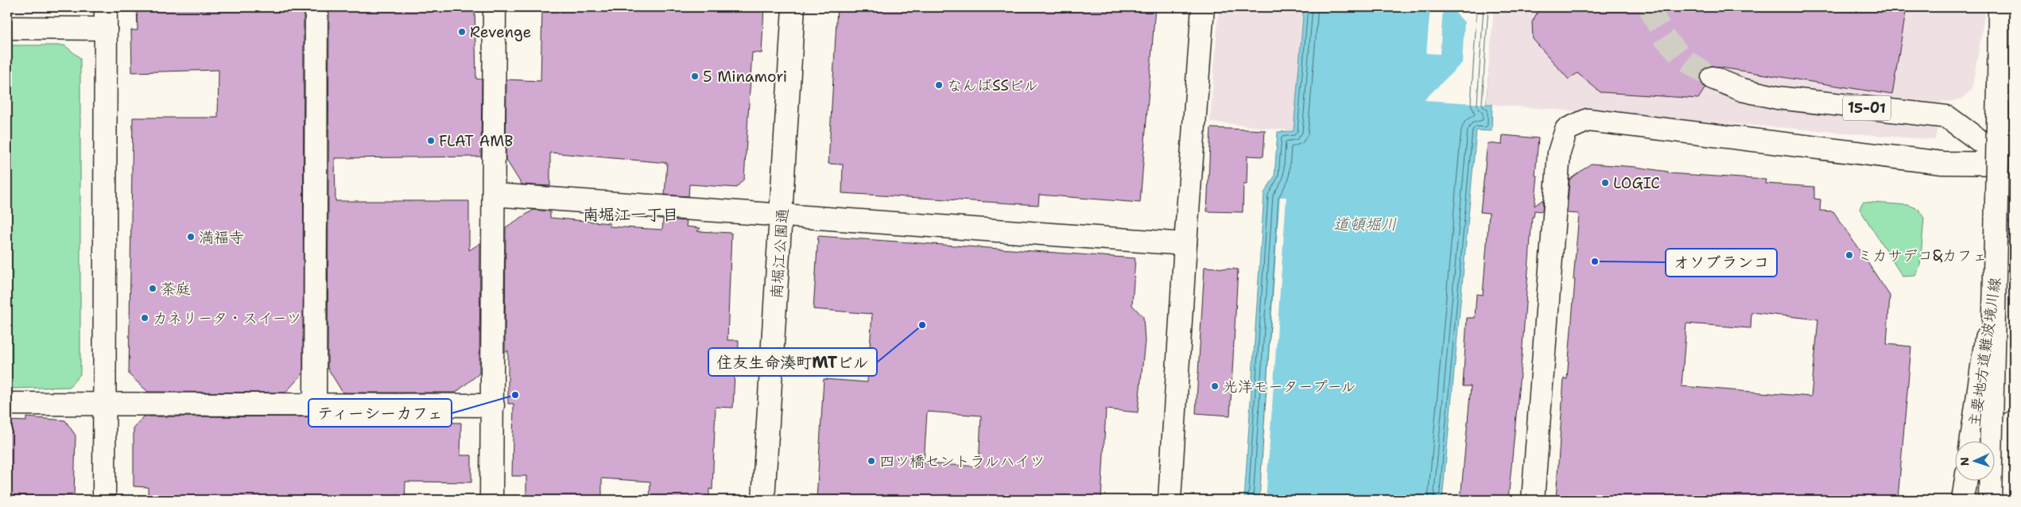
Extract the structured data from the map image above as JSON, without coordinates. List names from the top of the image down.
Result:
{
  "streets": {
    "main road": ["15-01", "南堀江公園通", "主要地方道難波境川線"]
  },
  "crossings": [
    ["15-01", "主要地方道難波境川線"]
  ],
  "districts": ["南堀江一丁目"],
  "water": ["道頓堀川"],
  "places": [
    "Revenge",
    "5 Minamori",
    "なんばSSビル",
    "FLAT AMB",
    "LOGIC",
    "満福寺",
    "ミカサデコ&カフェ",
    "オソブランコ",
    "茶庭",
    "カネリータ・スイーツ",
    "住友生命湊町MTビル",
    "光洋モータープール",
    "ティーシーカフェ",
    "四ツ橋セントラルハイツ"
  ],
  "north": "left"
}
